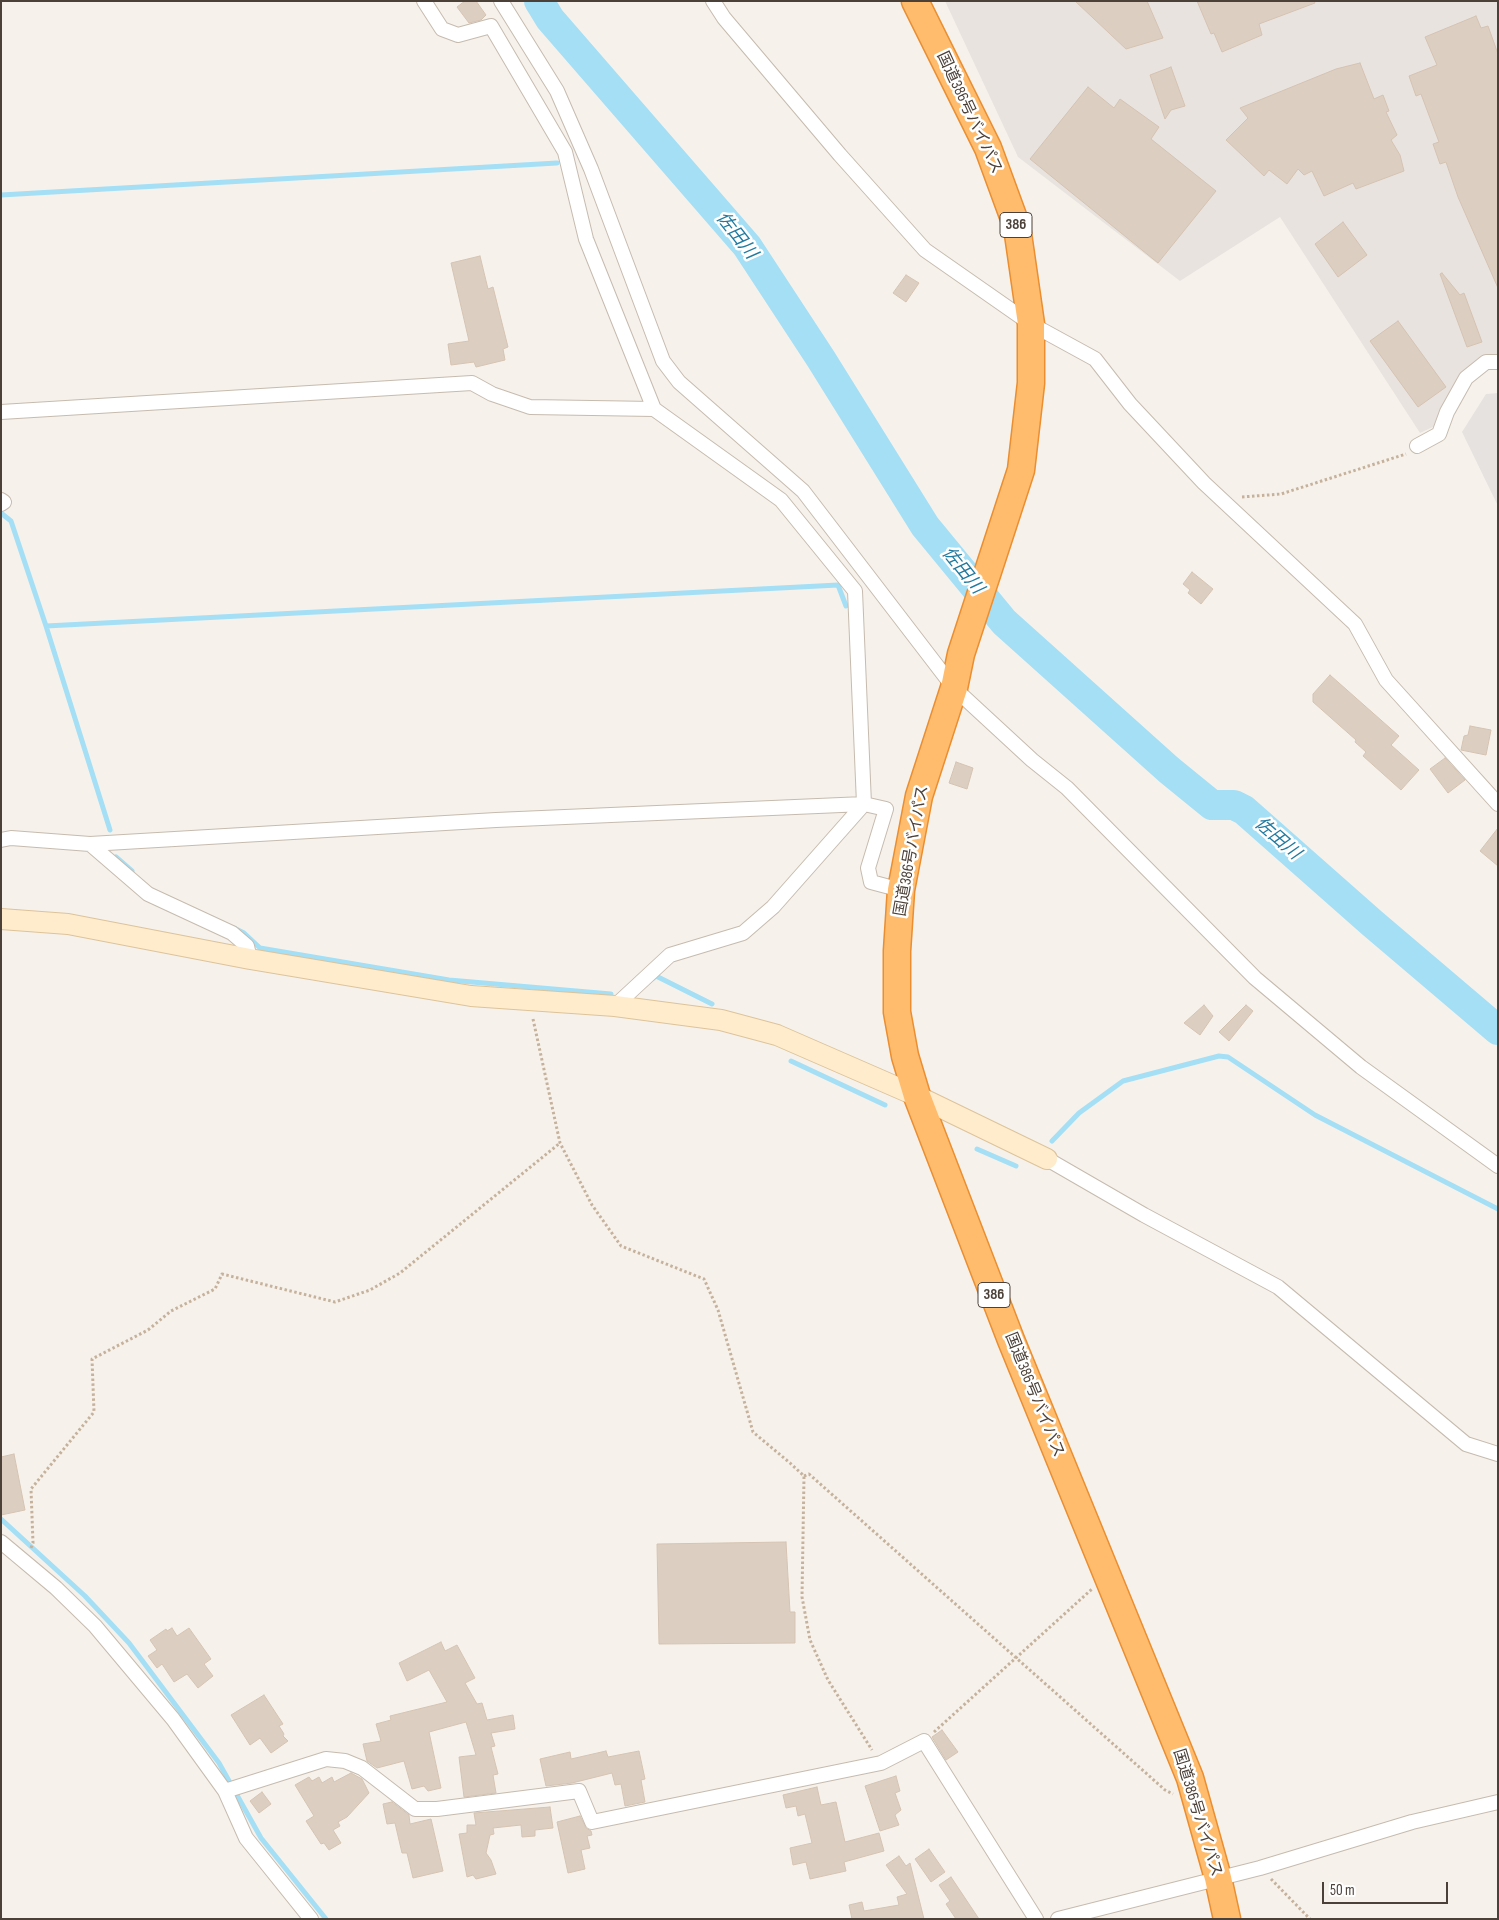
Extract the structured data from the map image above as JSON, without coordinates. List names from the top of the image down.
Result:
{
  "streets": {
    "highway": ["国道386号バイパス", "386"]
  },
  "water": ["佐田川"],
  "scale_bar": "50 m"
}
